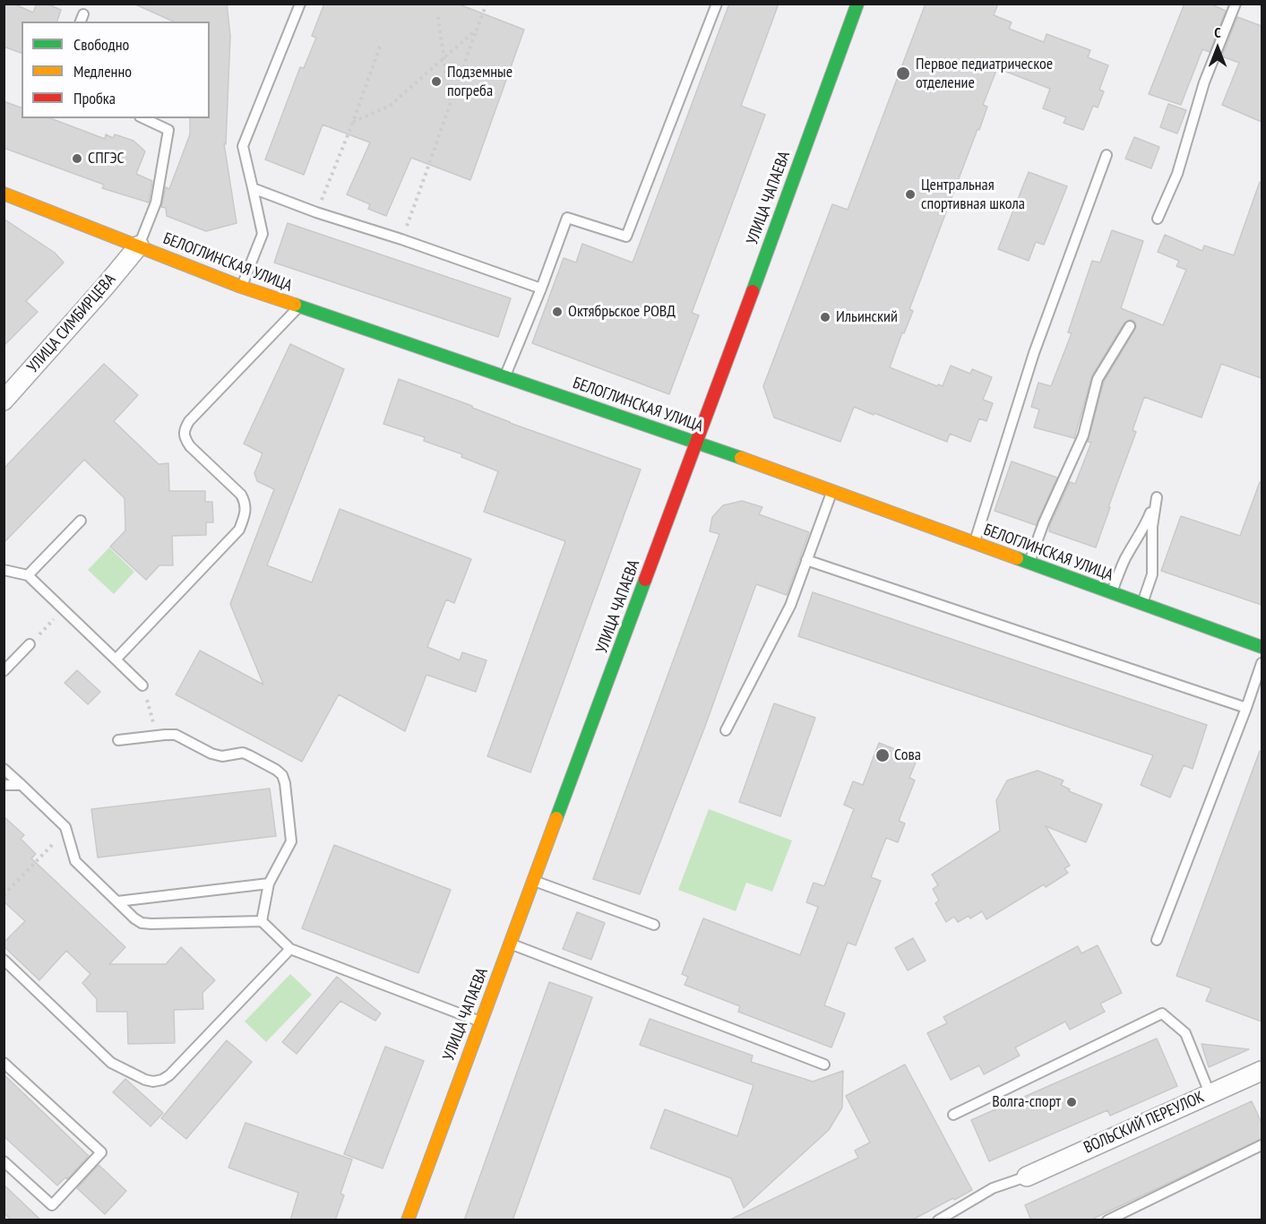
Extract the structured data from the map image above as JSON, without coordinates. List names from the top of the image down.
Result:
{
  "streets": {
    "street": [
      "УЛИЦА ЧАПАЕВА",
      "БЕЛОГЛИНСКАЯ УЛИЦА",
      "УЛИЦА СИМБИРЦЕВА",
      "ВОЛЬСКИЙ ПЕРЕУЛОК"
    ]
  },
  "crossings": [
    ["УЛИЦА ЧАПАЕВА", "БЕЛОГЛИНСКАЯ УЛИЦА"],
    ["БЕЛОГЛИНСКАЯ УЛИЦА", "УЛИЦА СИМБИРЦЕВА"]
  ],
  "places": [
    "Первое педиатрическое отделение",
    "Подземные погреба",
    "СПГЭС",
    "Центральная спортивная школа",
    "Октябрьское РОВД",
    "Ильинский",
    "Сова",
    "Волга-спорт"
  ],
  "legend": ["Свободно", "Медленно", "Пробка"],
  "north": "top"
}
